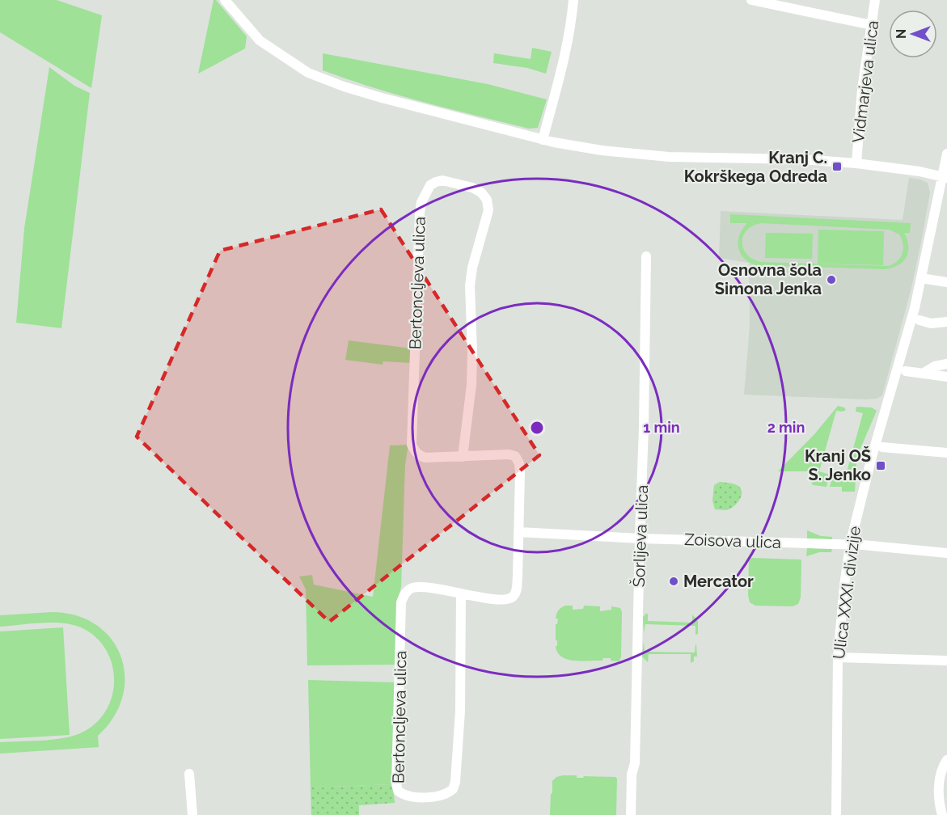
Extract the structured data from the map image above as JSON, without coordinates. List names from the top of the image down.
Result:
{
  "streets": {
    "street": [
      "Vidmarjeva ulica",
      "Bertoncljeva ulica",
      "Šorlijeva ulica",
      "Zoisova ulica",
      "Ulica XXXI. divizije"
    ]
  },
  "crossings": [
    ["Bertoncljeva ulica", "Zoisova ulica"],
    ["Šorlijeva ulica", "Zoisova ulica"],
    ["Zoisova ulica", "Ulica XXXI. divizije"]
  ],
  "places": {
    "transit": ["Kranj C. Kokrškega Odreda", "Kranj OŠ S. Jenko"],
    "other": ["Osnovna šola Simona Jenka", "Mercator"]
  },
  "north": "left",
  "rings": ["1 min", "2 min"]
}
